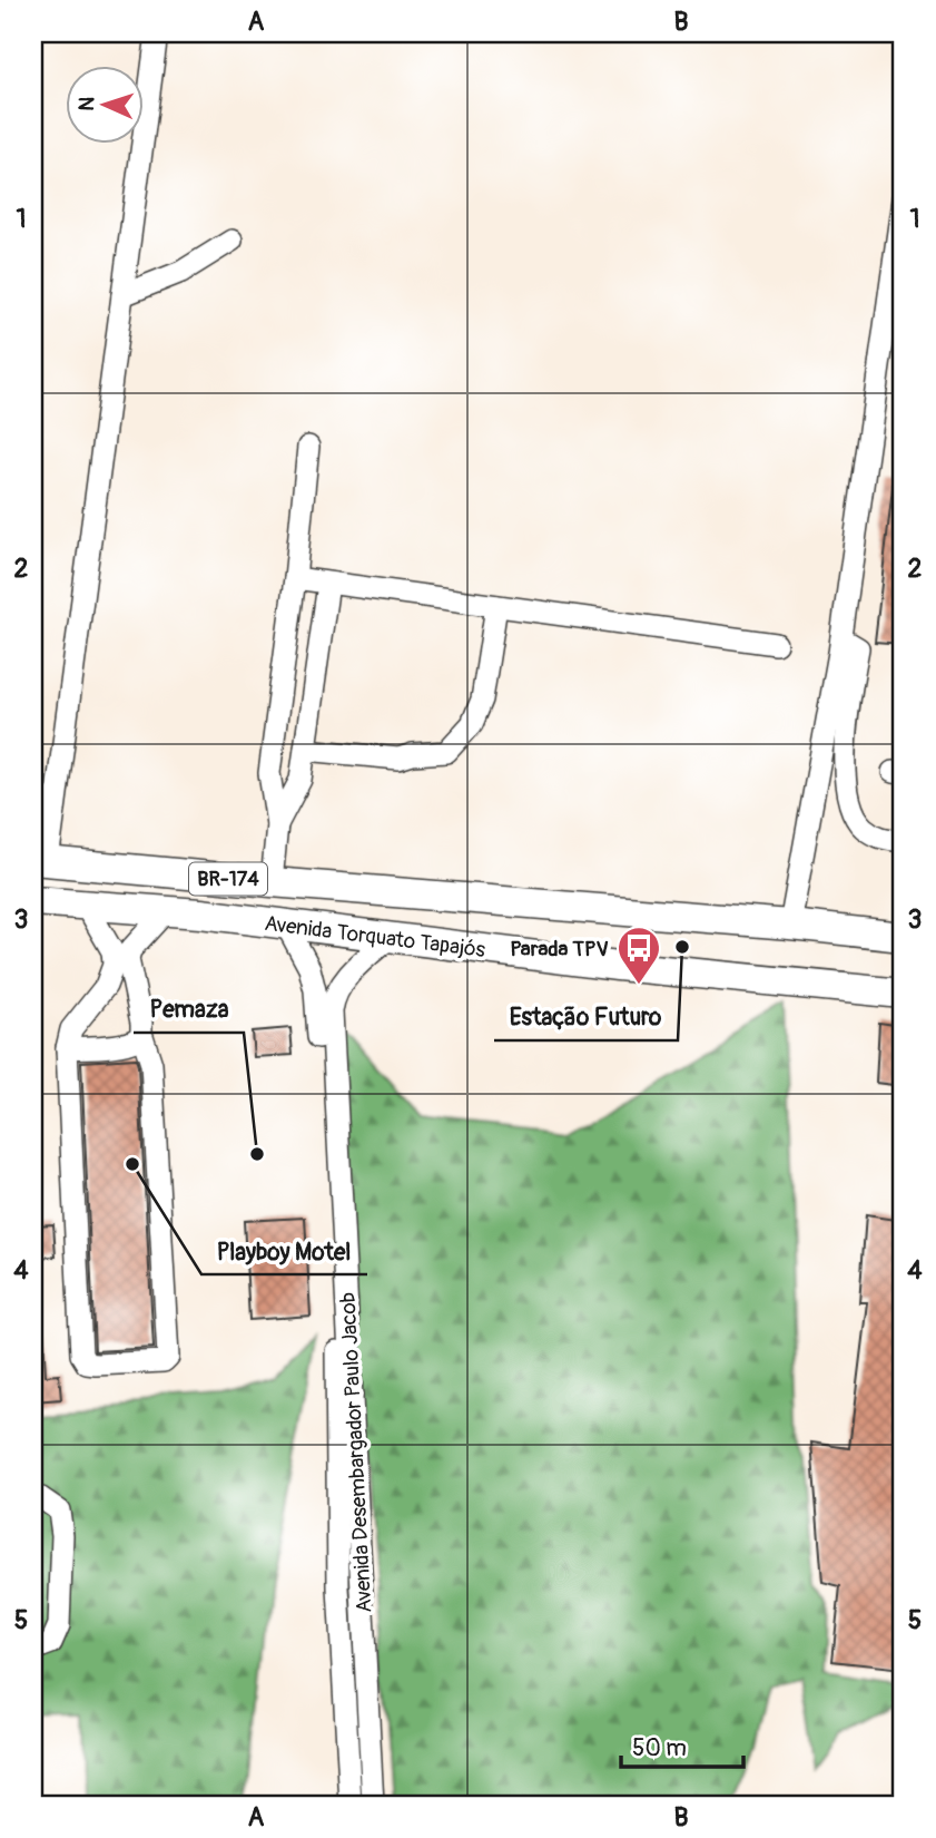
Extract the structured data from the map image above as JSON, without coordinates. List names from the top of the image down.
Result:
{
  "streets": {
    "highway": ["BR-174", "Avenida Torquato Tapajós"],
    "street": ["Avenida Desembargador Paulo Jacob"]
  },
  "crossings": [
    ["Avenida Torquato Tapajós", "Avenida Desembargador Paulo Jacob"]
  ],
  "places": {
    "other": ["Estação Futuro", "Pemaza", "Playboy Motel"],
    "bus stop": ["Parada TPV"]
  },
  "scale_bar": "50 m",
  "north": "left",
  "grid": {
    "columns": ["A", "B"],
    "rows": [
      "1",
      "2",
      "3",
      "4",
      "5"
    ]
  }
}
